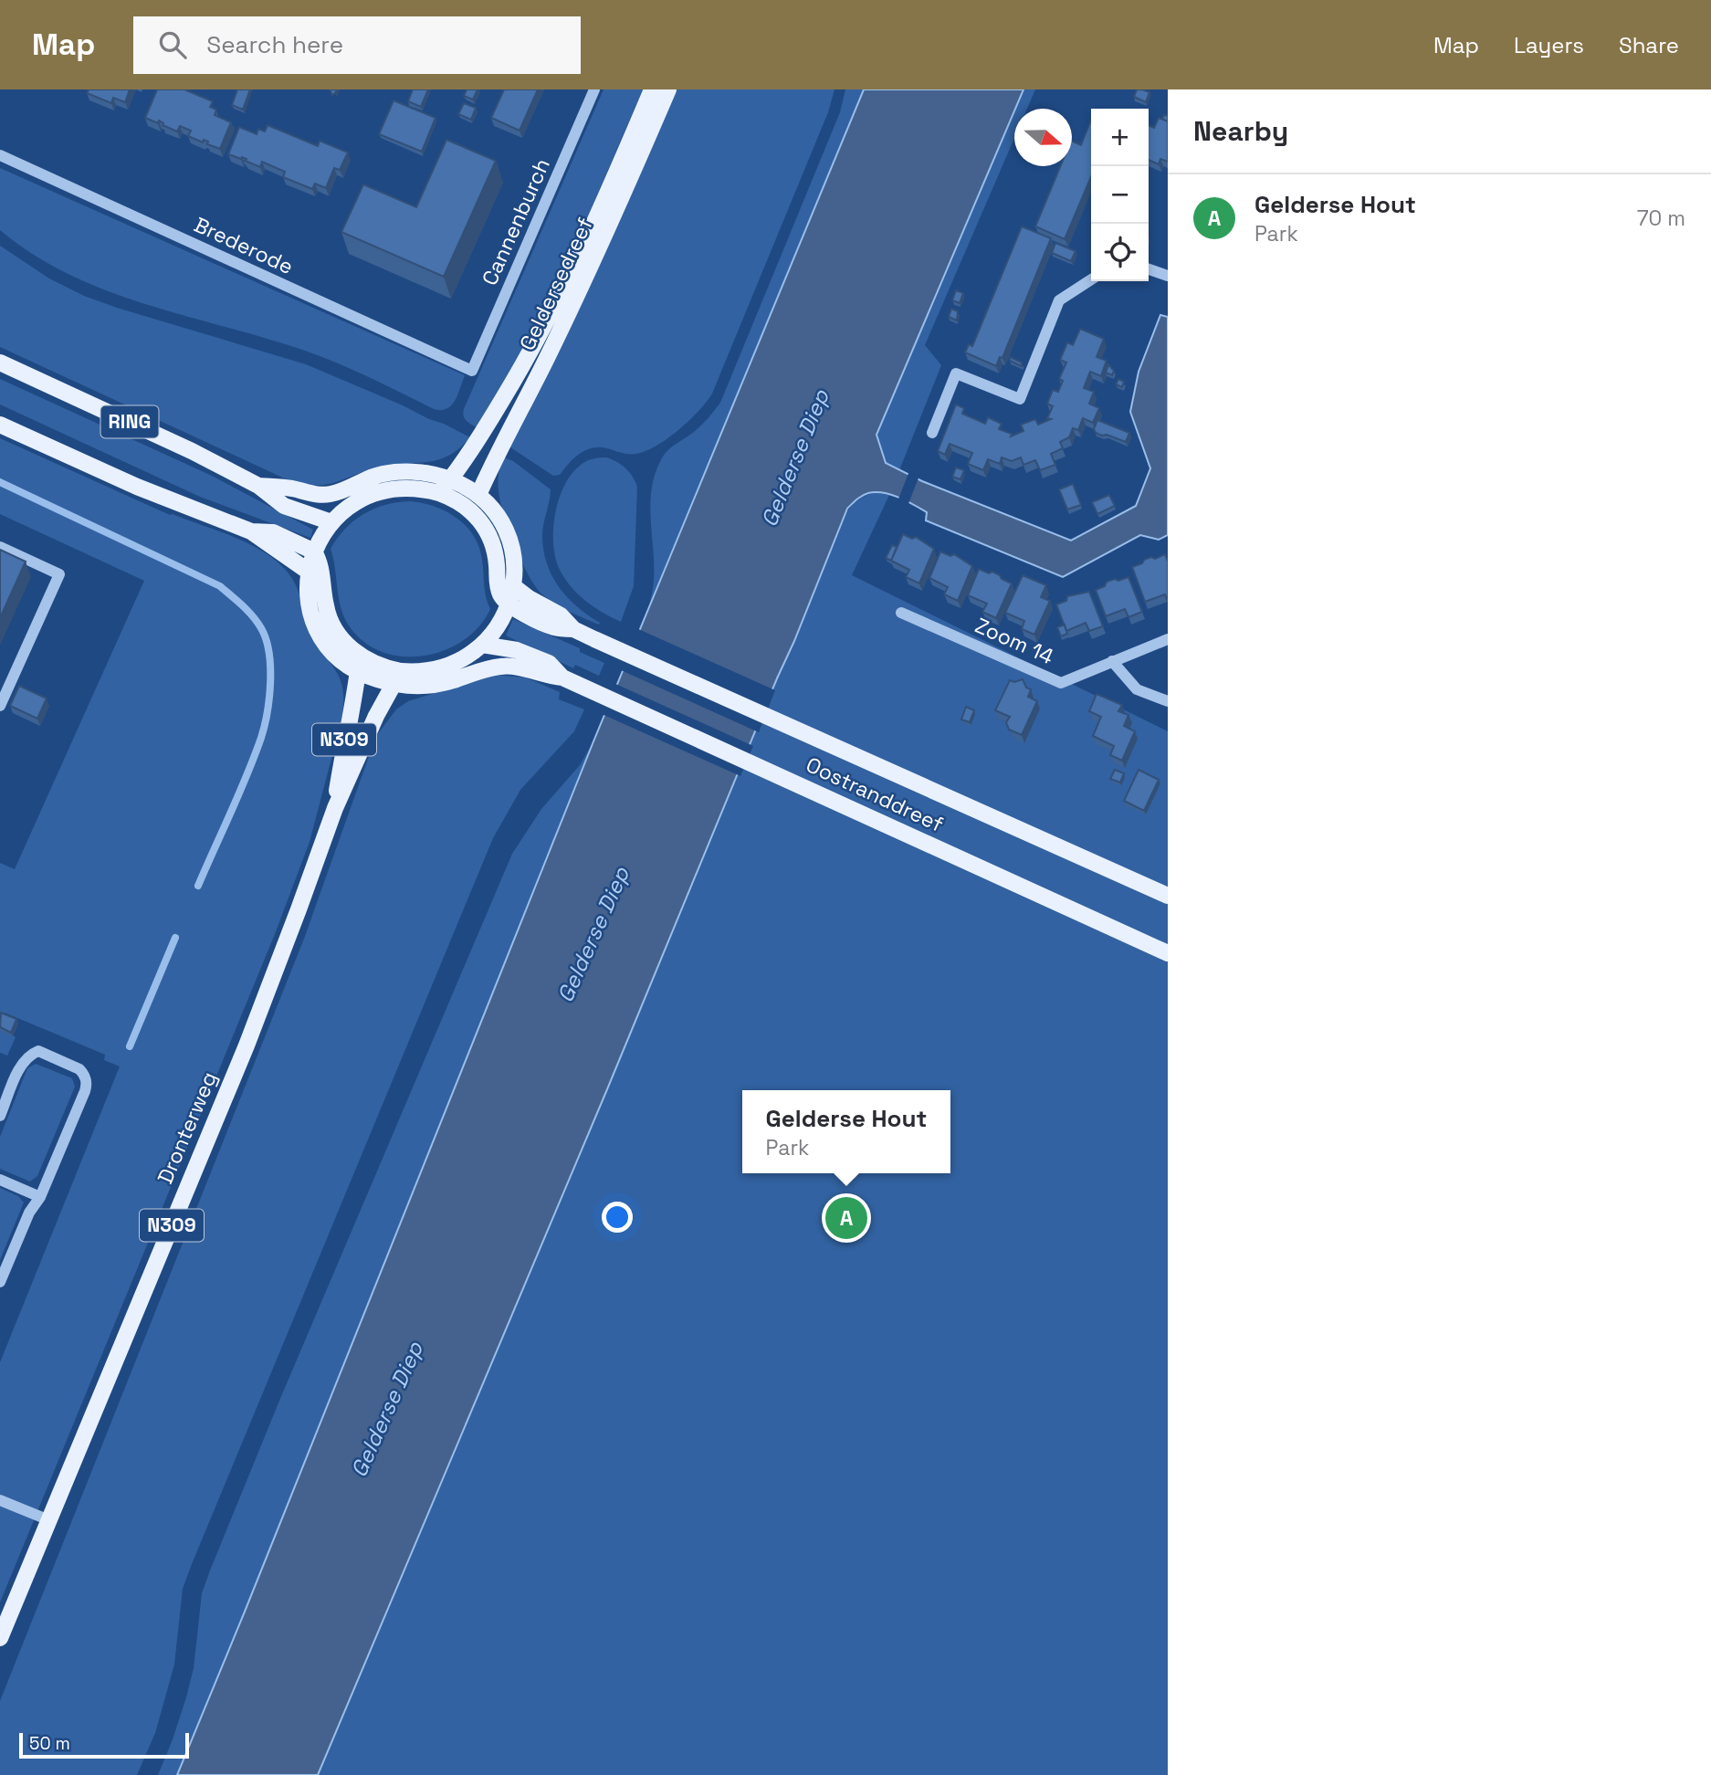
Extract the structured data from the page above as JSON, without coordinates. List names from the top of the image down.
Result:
{
  "streets": {
    "main road": [
      "Geldersedreef",
      "RING",
      "N309",
      "Oostranddreef",
      "Dronterweg"
    ],
    "street": ["Cannenburch", "Brederode", "Zoom 14"]
  },
  "crossings": [
    ["Cannenburch", "Brederode"],
    ["Geldersedreef", "RING"],
    ["Geldersedreef", "Oostranddreef"],
    ["Geldersedreef", "Dronterweg"],
    ["RING", "Oostranddreef"],
    ["RING", "Dronterweg"],
    ["Oostranddreef", "Dronterweg"]
  ],
  "water": ["Gelderse Diep"],
  "scale_bar": "50 m",
  "north": "right",
  "page": {
    "header": "Map",
    "search": "Search here",
    "nav": ["Map", "Layers", "Share"],
    "heading": "Nearby",
    "map_buttons": ["+", "−"],
    "list": [
      {
        "mark": "A",
        "name": "Gelderse Hout",
        "note": "Park",
        "value": "70 m"
      }
    ],
    "popup": ["Gelderse Hout", "Park"],
    "pins": "A",
    "scale": "50 m"
  }
}
